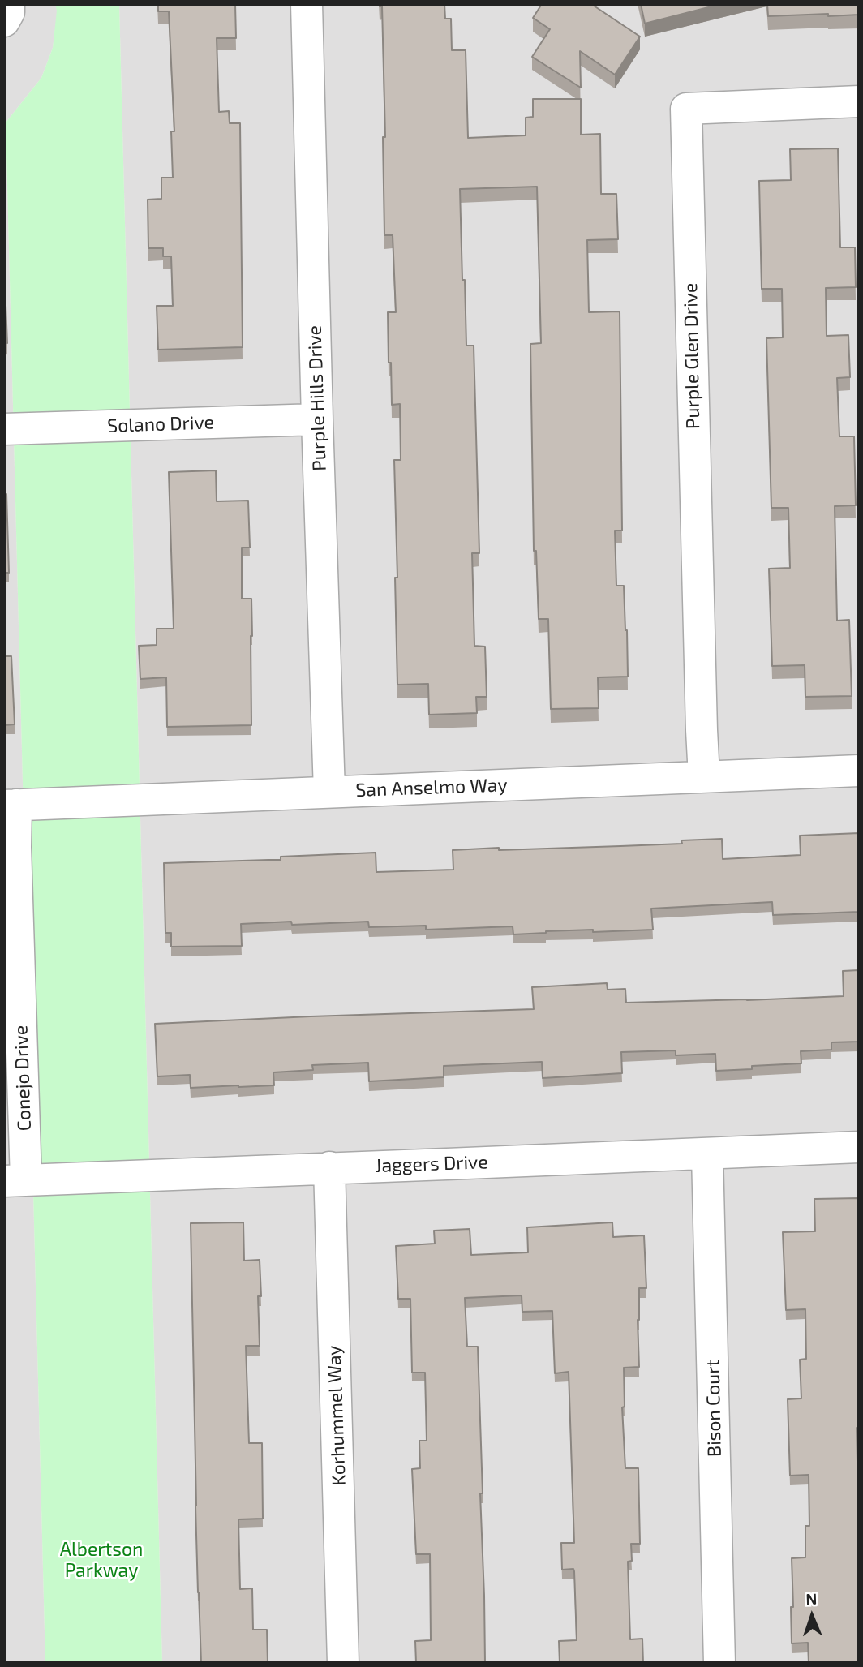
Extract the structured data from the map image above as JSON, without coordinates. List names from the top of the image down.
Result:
{
  "streets": {
    "street": [
      "Purple Glen Drive",
      "Purple Hills Drive",
      "Solano Drive",
      "San Anselmo Way",
      "Conejo Drive",
      "Jaggers Drive",
      "Bison Court",
      "Korhummel Way"
    ]
  },
  "crossings": [
    ["Purple Glen Drive", "San Anselmo Way"],
    ["Purple Hills Drive", "Solano Drive"],
    ["Purple Hills Drive", "San Anselmo Way"],
    ["San Anselmo Way", "Conejo Drive"],
    ["Conejo Drive", "Jaggers Drive"],
    ["Jaggers Drive", "Bison Court"],
    ["Jaggers Drive", "Korhummel Way"]
  ],
  "parks": ["Albertson Parkway"],
  "north": "top"
}
